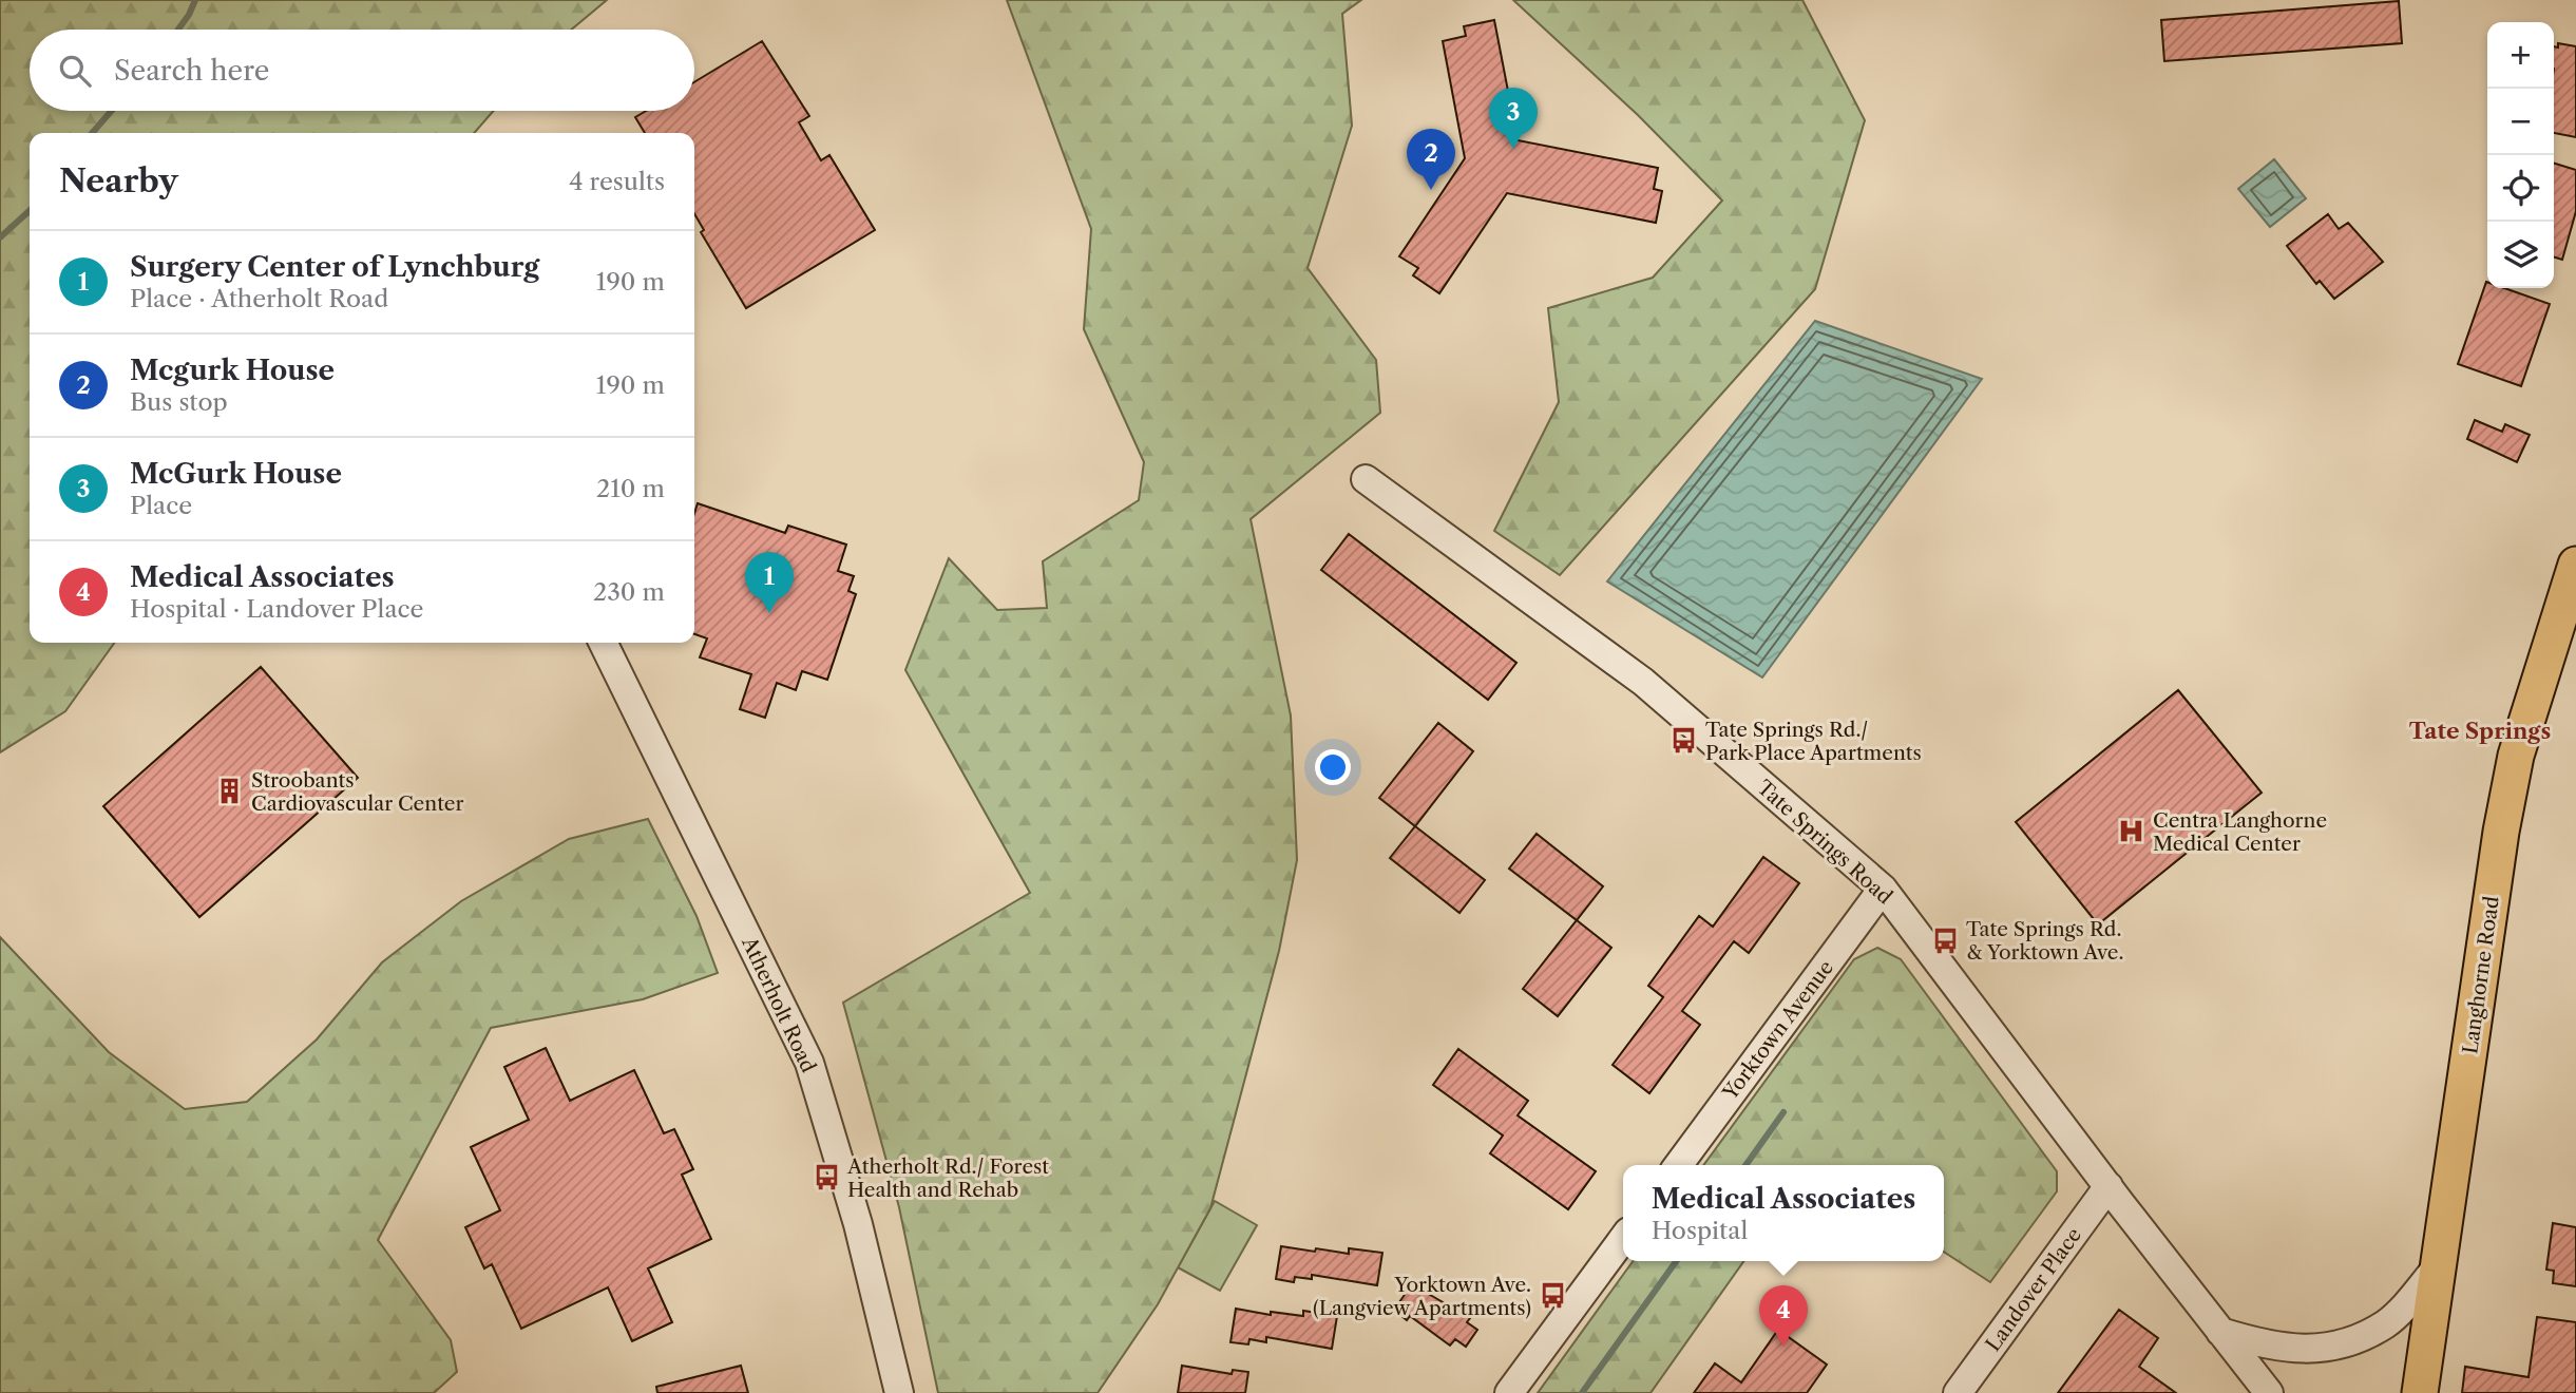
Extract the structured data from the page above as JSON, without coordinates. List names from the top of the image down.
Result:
{
  "streets": {
    "main road": ["Langhorne Road"],
    "street": [
      "Tate Springs Road",
      "Atherholt Road",
      "Yorktown Avenue",
      "Landover Place"
    ]
  },
  "crossings": [
    ["Tate Springs Road", "Yorktown Avenue"],
    ["Tate Springs Road", "Landover Place"]
  ],
  "districts": ["Tate Springs"],
  "places": {
    "bus stop": [
      "Tate Springs Rd./ Park Place Apartments",
      "Tate Springs Rd. & Yorktown Ave.",
      "Atherholt Rd./ Forest Health and Rehab",
      "Yorktown Ave. (Langview Apartments)"
    ],
    "building": ["Stroobants Cardiovascular Center"],
    "hospital": ["Centra Langhorne Medical Center"]
  },
  "page": {
    "map_buttons": ["+", "−"],
    "search": "Search here",
    "pins": [
      "3",
      "2",
      "1",
      "4"
    ],
    "heading": ["Nearby", "4 results"],
    "list": [
      {
        "mark": "1",
        "name": "Surgery Center of Lynchburg",
        "note": "Place · Atherholt Road",
        "value": "190 m"
      },
      {
        "mark": "2",
        "name": "Mcgurk House",
        "note": "Bus stop",
        "value": "190 m"
      },
      {
        "mark": "3",
        "name": "McGurk House",
        "note": "Place",
        "value": "210 m"
      },
      {
        "mark": "4",
        "name": "Medical Associates",
        "note": "Hospital · Landover Place",
        "value": "230 m"
      }
    ],
    "popup": ["Medical Associates", "Hospital"]
  }
}
